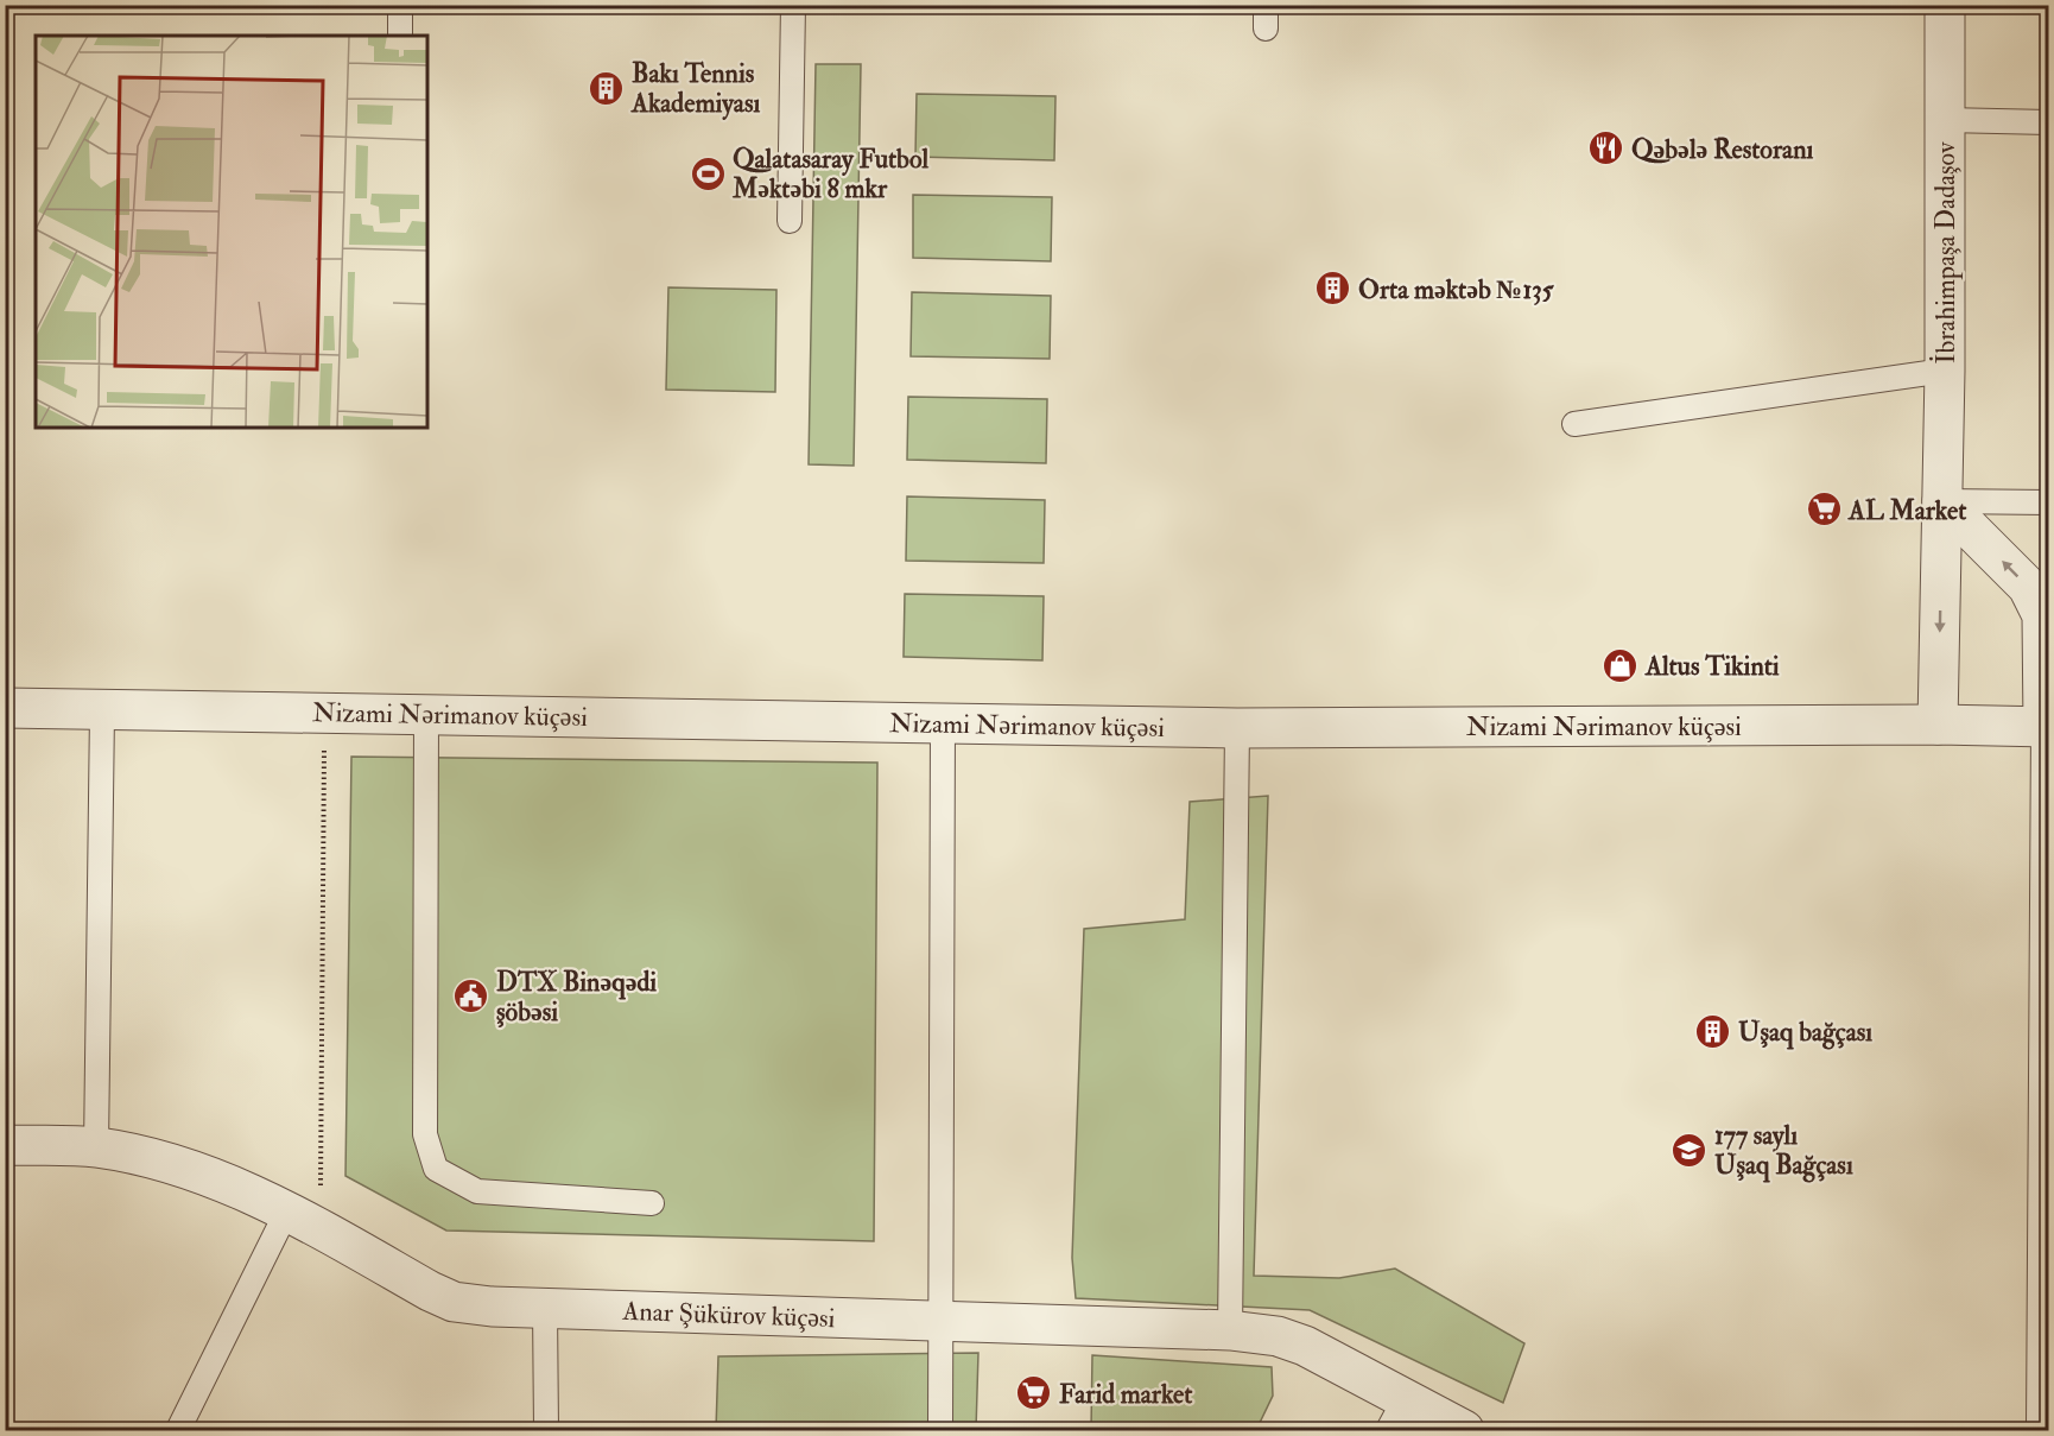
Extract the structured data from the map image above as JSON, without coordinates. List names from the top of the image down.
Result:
{
  "streets": {
    "street": ["İbrahimpaşa Dadaşov", "Nizami Nərimanov küçəsi", "Anar Şükürov küçəsi"]
  },
  "crossings": [
    ["İbrahimpaşa Dadaşov", "Nizami Nərimanov küçəsi"]
  ],
  "places": {
    "building": ["Bakı Tennis Akademiyası", "Orta məktəb №135", "Uşaq bağçası"],
    "restaurant": ["Qəbələ Restoranı"],
    "sports": ["Qalatasaray Futbol Məktəbi 8 mkr"],
    "supermarket": ["AL Market", "Farid market"],
    "shop": ["Altus Tikinti"],
    "public building": ["DTX Binəqədi şöbəsi"],
    "school or university": ["177 saylı Uşaq Bağçası"]
  }
}
